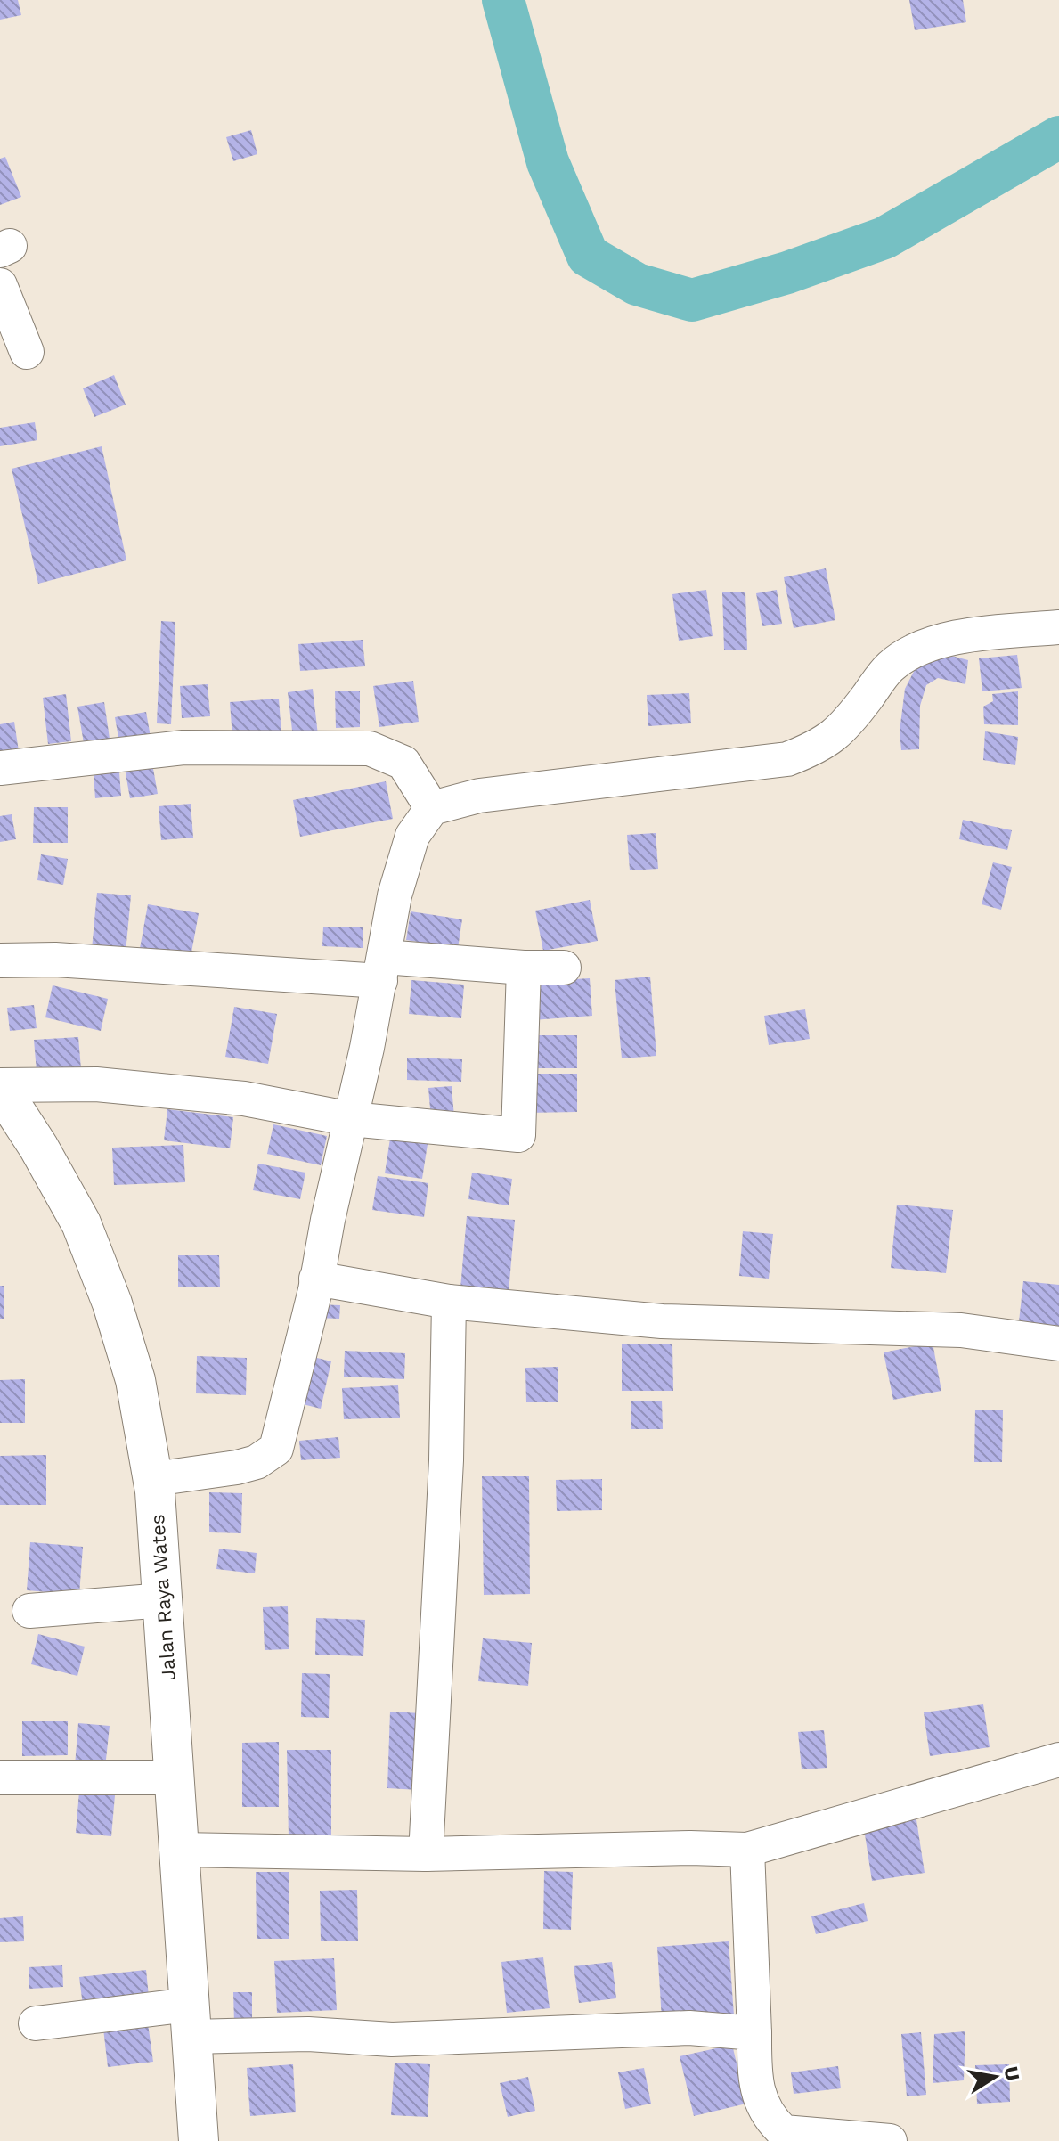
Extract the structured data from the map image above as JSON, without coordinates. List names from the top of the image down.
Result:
{
  "streets": {
    "highway": ["Jalan Raya Wates"]
  },
  "north": "right"
}
